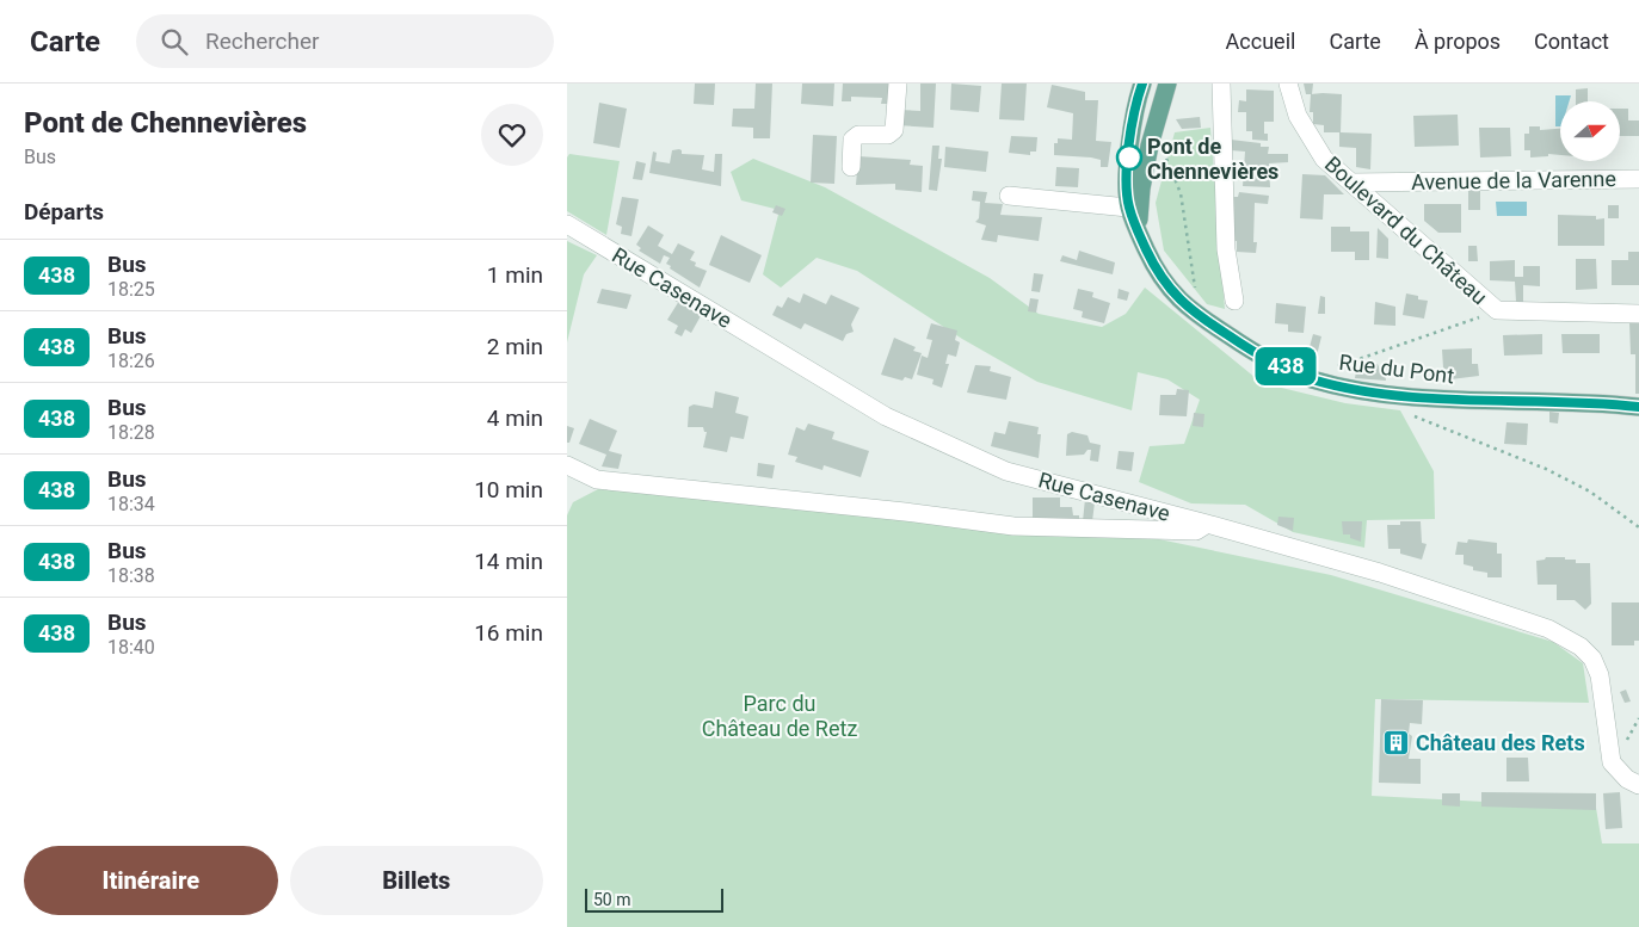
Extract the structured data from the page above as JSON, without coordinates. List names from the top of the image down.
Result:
{
  "streets": {
    "main road": ["Rue du Pont"],
    "street": ["Avenue de la Varenne", "Boulevard du Château", "Rue Casenave"]
  },
  "crossings": [
    ["Avenue de la Varenne", "Boulevard du Château"]
  ],
  "parks": ["Parc du Château de Retz"],
  "places": {
    "other": ["Pont de Chennevières"],
    "building": ["Château des Rets"]
  },
  "lines": ["bus line 438"],
  "scale_bar": "50 m",
  "north": "right",
  "page": {
    "header": "Carte",
    "search": "Rechercher",
    "nav": [
      "Accueil",
      "Carte",
      "À propos",
      "Contact"
    ],
    "heading": [
      ["Pont de Chennevières", "Bus"],
      "Départs"
    ],
    "on_map": "438",
    "list": [
      {
        "mark": "438",
        "name": "Bus",
        "note": "18:25",
        "value": "1 min"
      },
      {
        "mark": "438",
        "name": "Bus",
        "note": "18:26",
        "value": "2 min"
      },
      {
        "mark": "438",
        "name": "Bus",
        "note": "18:28",
        "value": "4 min"
      },
      {
        "mark": "438",
        "name": "Bus",
        "note": "18:34",
        "value": "10 min"
      },
      {
        "mark": "438",
        "name": "Bus",
        "note": "18:38",
        "value": "14 min"
      },
      {
        "mark": "438",
        "name": "Bus",
        "note": "18:40",
        "value": "16 min"
      }
    ],
    "buttons": ["Itinéraire", "Billets"],
    "scale": "50 m"
  }
}
